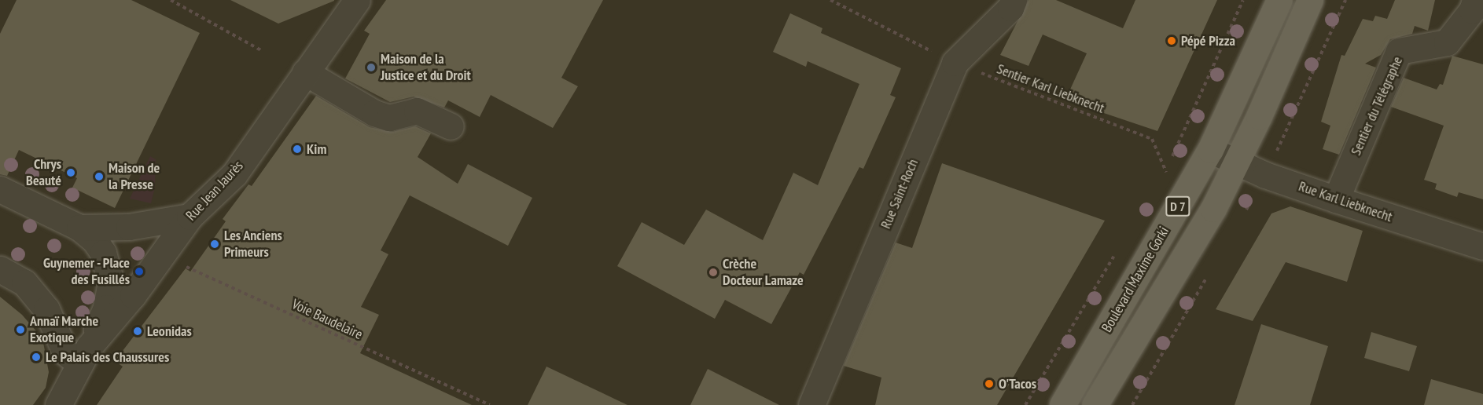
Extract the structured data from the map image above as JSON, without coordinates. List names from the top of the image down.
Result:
{
  "streets": {
    "main road": ["D 7", "Boulevard Maxime Gorki"],
    "street": [
      "Sentier du Télégraphe",
      "Rue Jean Jaurès",
      "Rue Saint-Roch",
      "Rue Karl Liebknecht"
    ],
    "path": ["Sentier Karl Liebknecht", "Voie Baudelaire"]
  },
  "crossings": [
    ["Sentier Karl Liebknecht", "Rue Saint-Roch"],
    ["Sentier Karl Liebknecht", "Boulevard Maxime Gorki"],
    ["Sentier du Télégraphe", "Rue Karl Liebknecht"],
    ["Rue Jean Jaurès", "Voie Baudelaire"],
    ["Rue Karl Liebknecht", "Boulevard Maxime Gorki"]
  ],
  "places": [
    "Pépé Pizza",
    "Maison de la Justice et du Droit",
    "Kim",
    "Chrys Beauté",
    "Maison de la Presse",
    "Les Anciens Primeurs",
    "Guynemer - Place des Fusillés",
    "Crèche Docteur Lamaze",
    "Annaï Marche Exotique",
    "Leonidas",
    "Le Palais des Chaussures",
    "O'Tacos"
  ]
}
